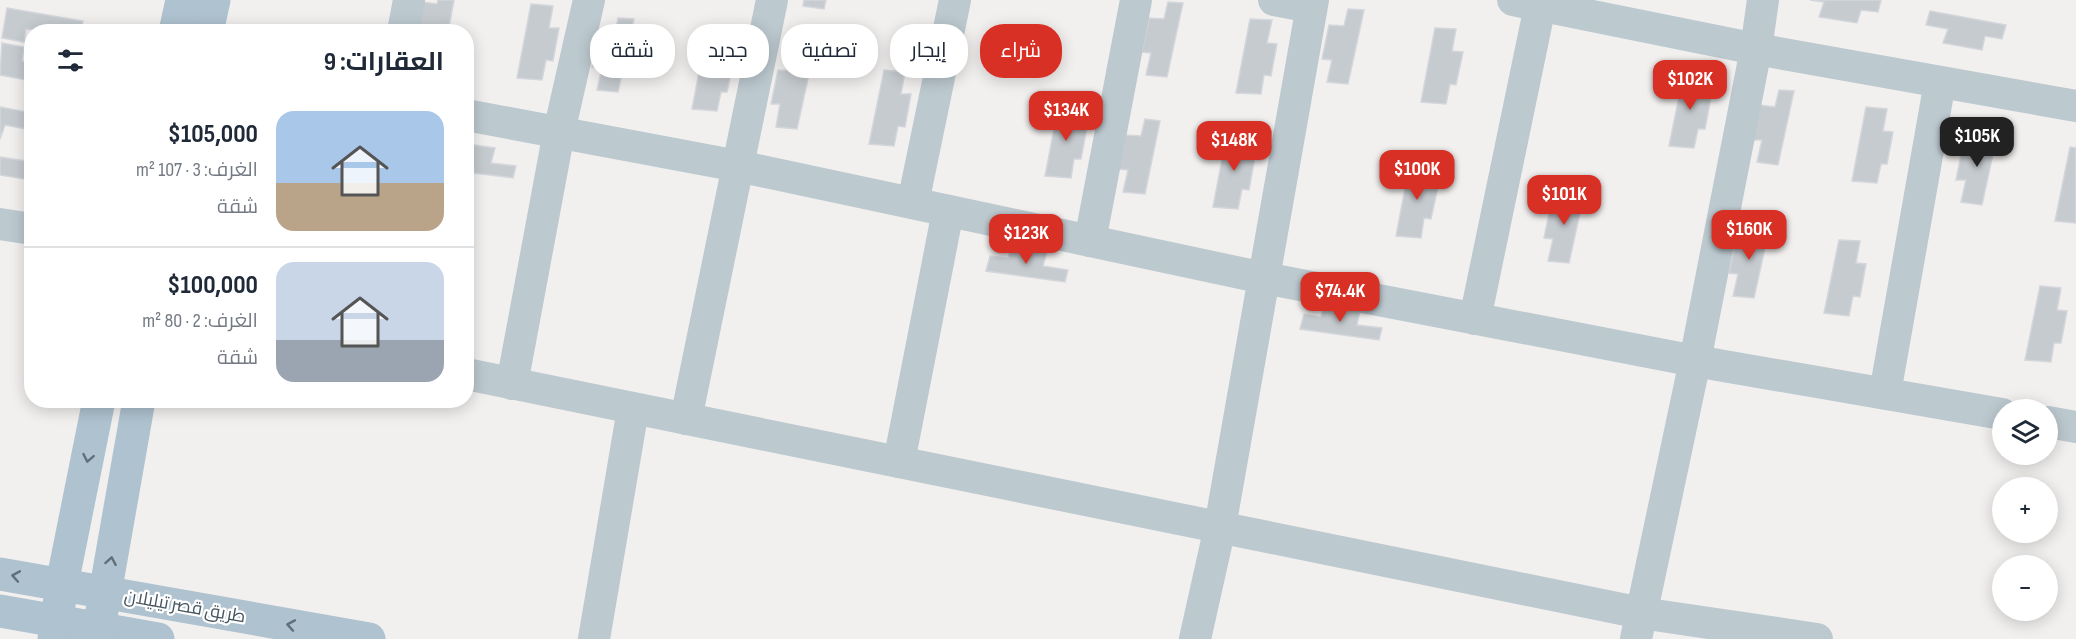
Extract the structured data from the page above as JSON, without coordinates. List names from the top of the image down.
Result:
{
  "streets": {
    "main road": ["طريق قصر تيليلان"]
  },
  "page": {
    "chip": [
      "شراء",
      "إيجار",
      "تصفية",
      "جديد",
      "شقة"
    ],
    "heading": "العقارات: 9",
    "price": [
      "$102K",
      "$134K",
      "$105K",
      "$148K",
      "$100K",
      "$101K",
      "$160K",
      "$123K",
      "$74.4K"
    ],
    "list": [
      {
        "name": "$105,000",
        "note": "الغرف: 3 · 107 m² · شقة"
      },
      {
        "name": "$100,000",
        "note": "الغرف: 2 · 80 m² · شقة"
      }
    ],
    "map_buttons": ["+", "−"]
  }
}
